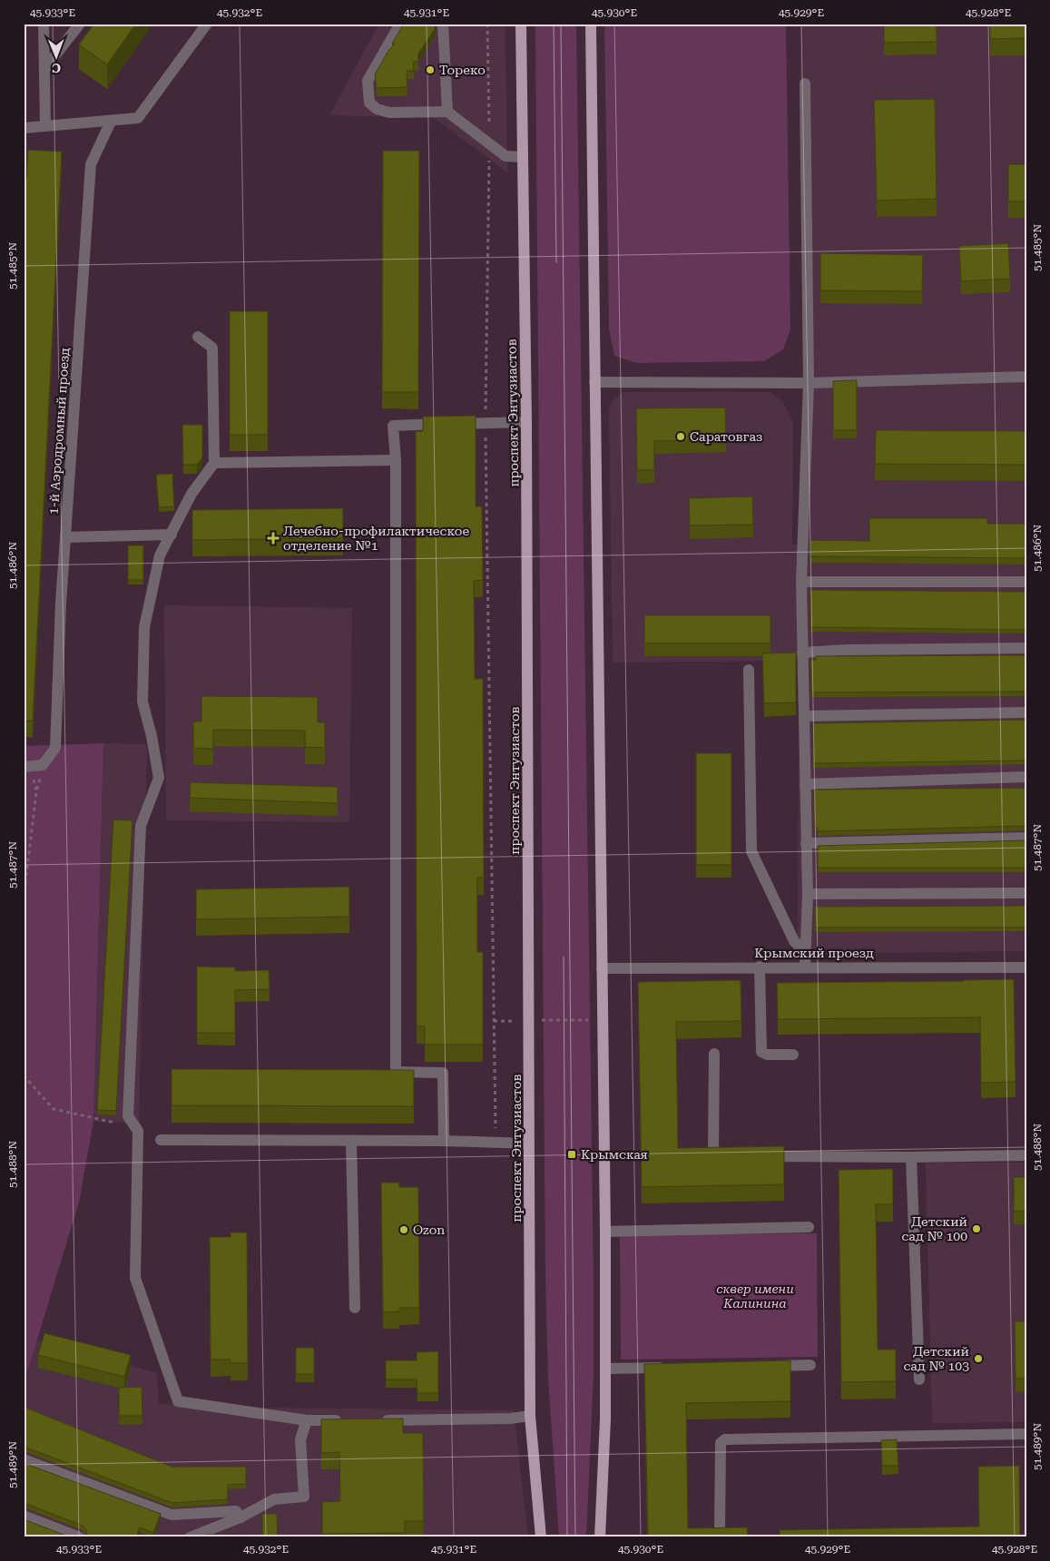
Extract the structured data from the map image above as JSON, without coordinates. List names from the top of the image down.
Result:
{
  "streets": {
    "main road": ["проспект Энтузиастов"],
    "street": ["1-й Аэродромный проезд", "Крымский проезд"]
  },
  "parks": ["сквер имени Калинина"],
  "places": {
    "other": [
      "Тореко",
      "Саратовгаз",
      "Детский сад № 100",
      "Ozon",
      "Детский сад № 103"
    ],
    "health": ["Лечебно-профилактическое отделение №1"],
    "transit": ["Крымская"]
  },
  "north": "bottom",
  "coordinates": [
    "45.933°E",
    "45.932°E",
    "45.931°E",
    "45.930°E",
    "45.929°E",
    "45.928°E",
    "51.485°N",
    "51.486°N",
    "51.487°N",
    "51.488°N",
    "51.489°N"
  ]
}
